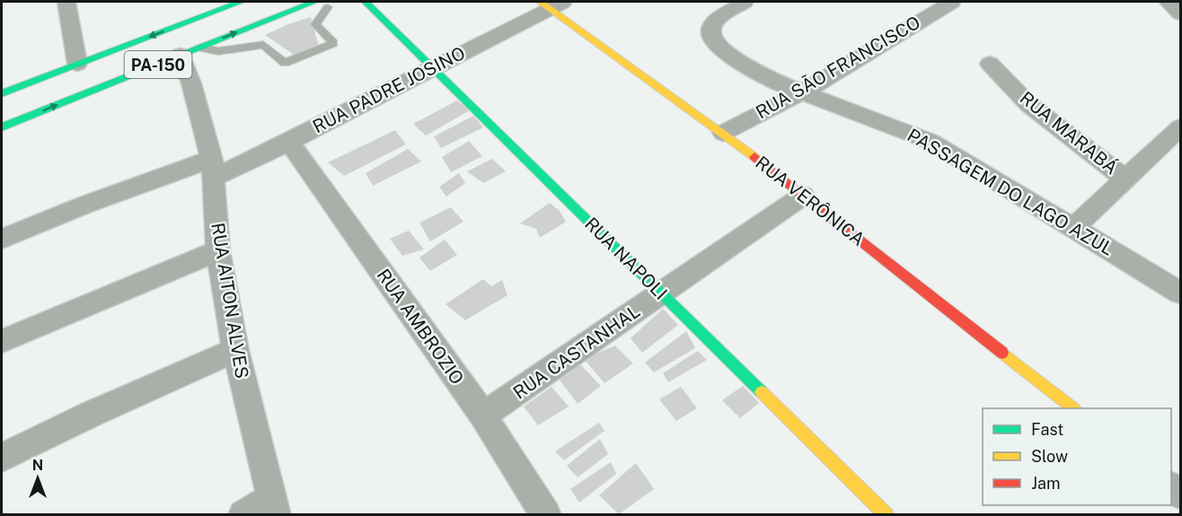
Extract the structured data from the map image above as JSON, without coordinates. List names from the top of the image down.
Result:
{
  "streets": {
    "street": [
      "PA-150",
      "RUA SÃO FRANCISCO",
      "RUA PADRE JOSINO",
      "RUA MARABÁ",
      "PASSAGEM DO LAGO AZUL",
      "RUA VERÔNICA",
      "RUA NAPOLI",
      "RUA AITON ALVES",
      "RUA AMBROZIO",
      "RUA CASTANHAL"
    ]
  },
  "crossings": [
    ["PA-150", "RUA AITON ALVES"],
    ["RUA SÃO FRANCISCO", "PASSAGEM DO LAGO AZUL"],
    ["RUA SÃO FRANCISCO", "RUA VERÔNICA"],
    ["RUA PADRE JOSINO", "RUA VERÔNICA"],
    ["RUA PADRE JOSINO", "RUA NAPOLI"],
    ["RUA PADRE JOSINO", "RUA AITON ALVES"],
    ["RUA PADRE JOSINO", "RUA AMBROZIO"],
    ["RUA VERÔNICA", "RUA CASTANHAL"],
    ["RUA NAPOLI", "RUA CASTANHAL"],
    ["RUA AMBROZIO", "RUA CASTANHAL"]
  ],
  "legend": ["Fast", "Slow", "Jam"],
  "north": "top"
}
